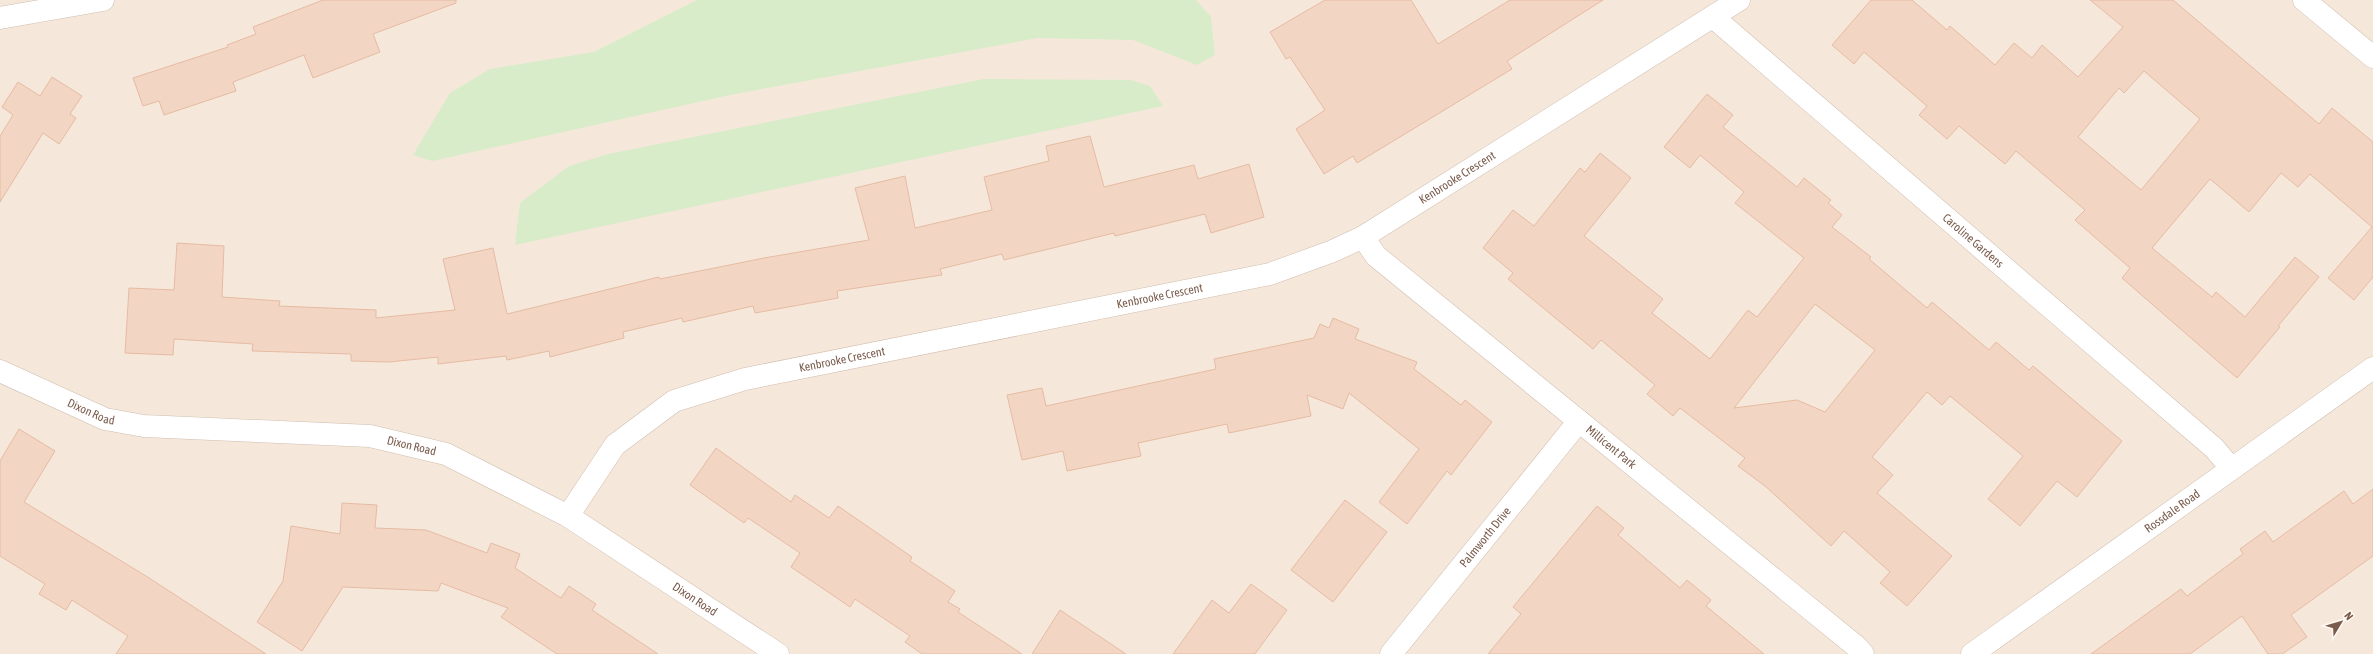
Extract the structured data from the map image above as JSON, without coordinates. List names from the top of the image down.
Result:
{
  "streets": {
    "street": [
      "Kenbrooke Crescent",
      "Caroline Gardens",
      "Dixon Road",
      "Millicent Park",
      "Rossdale Road",
      "Palmworth Drive"
    ]
  },
  "crossings": [
    ["Kenbrooke Crescent", "Caroline Gardens"],
    ["Kenbrooke Crescent", "Dixon Road"],
    ["Kenbrooke Crescent", "Millicent Park"],
    ["Caroline Gardens", "Rossdale Road"],
    ["Millicent Park", "Palmworth Drive"]
  ],
  "north": "top right"
}
